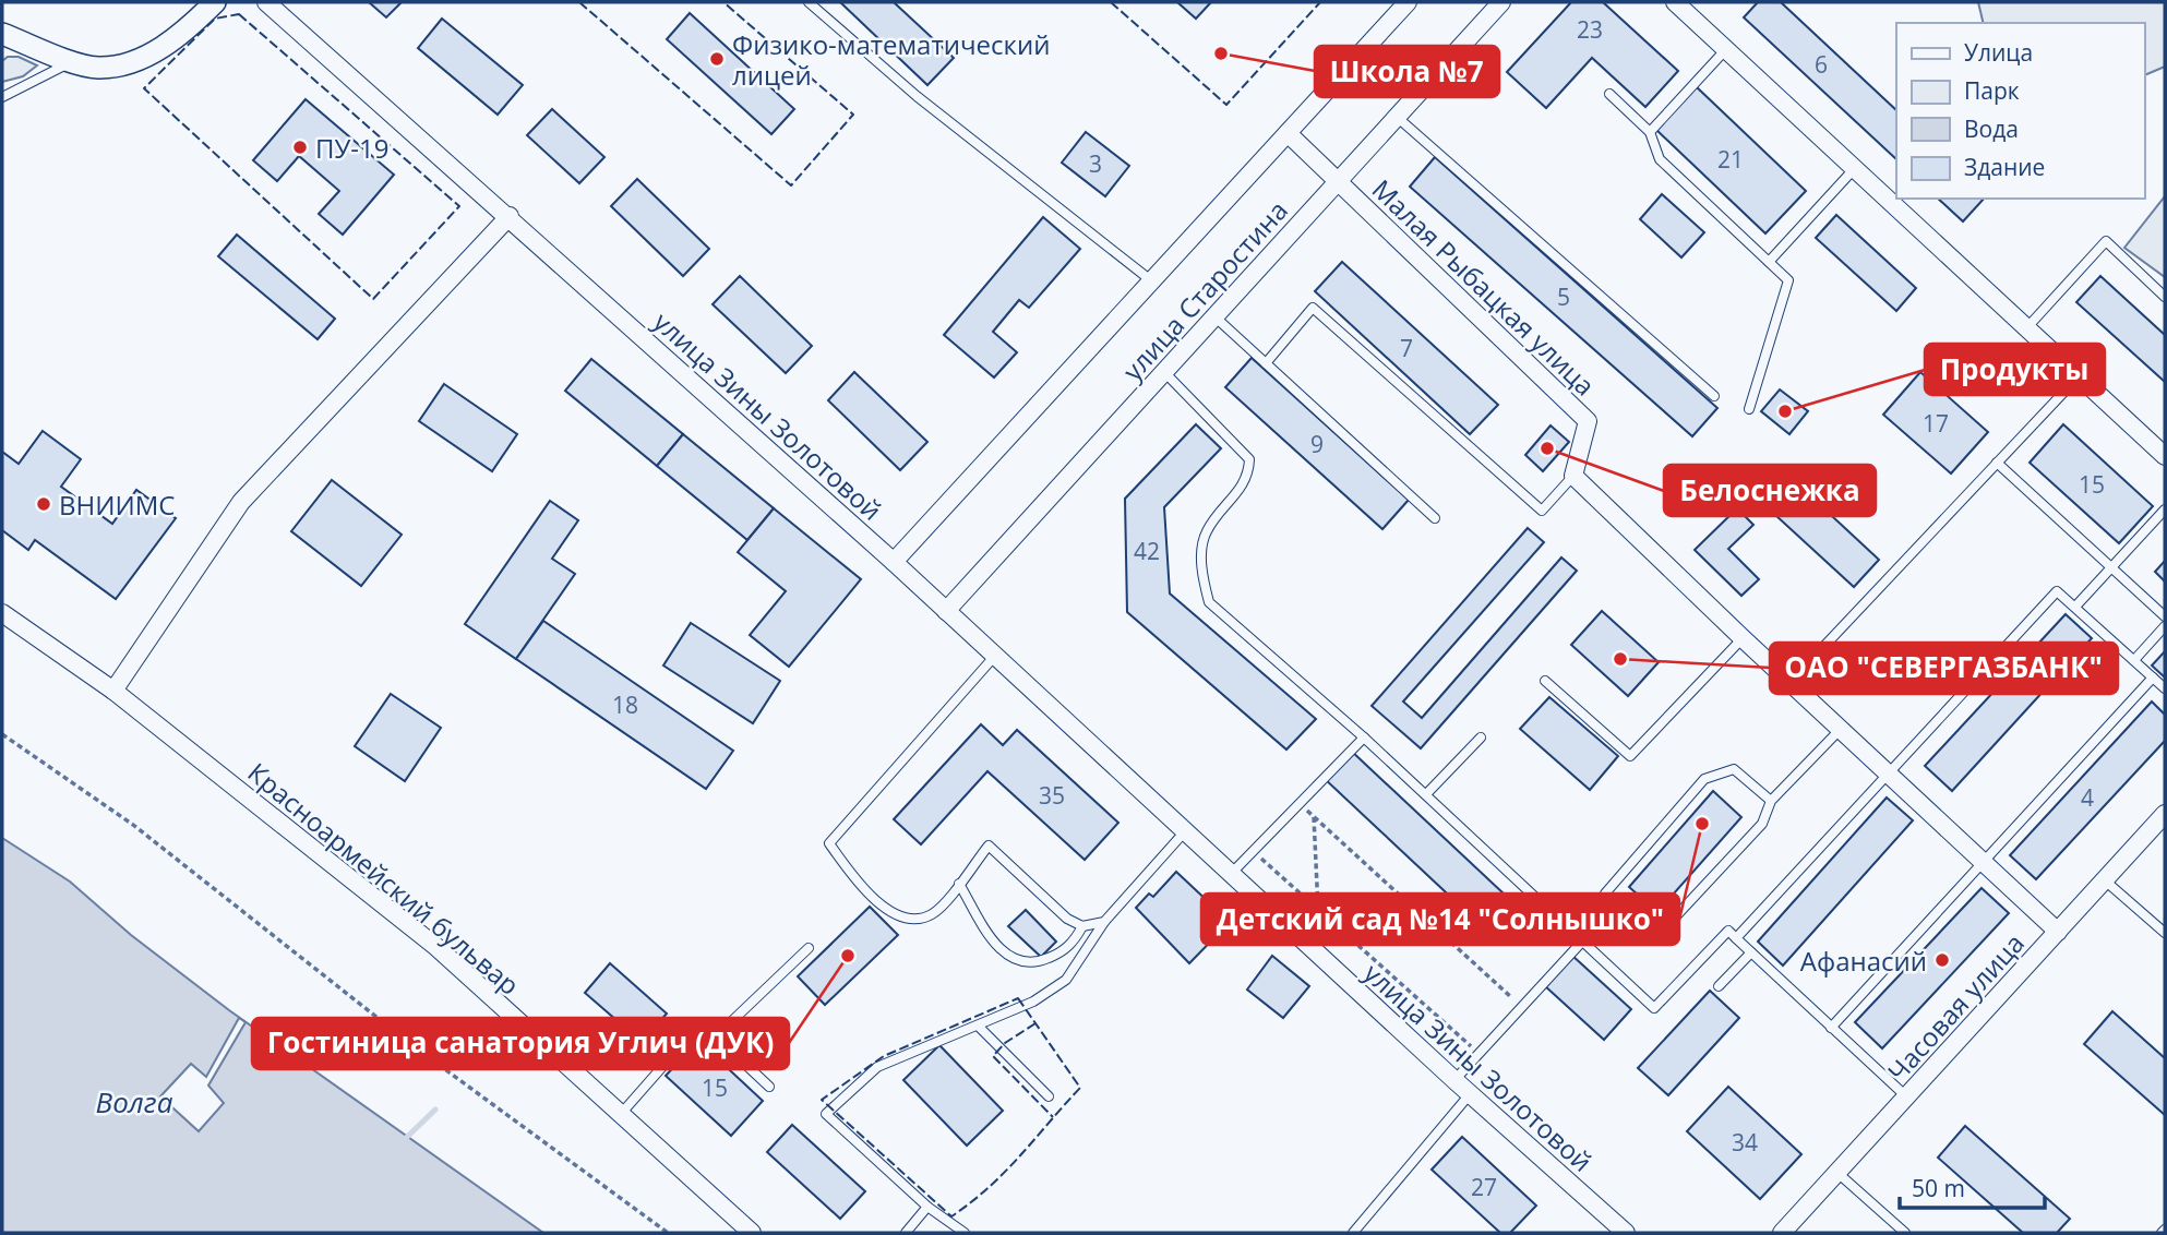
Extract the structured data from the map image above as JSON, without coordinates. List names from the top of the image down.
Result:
{
  "streets": {
    "street": [
      "Малая Рыбацкая улица",
      "улица Старостина",
      "улица Зины Золотовой",
      "Красноармейский бульвар",
      "Часовая улица"
    ]
  },
  "crossings": [
    ["Малая Рыбацкая улица", "улица Старостина"],
    ["улица Старостина", "улица Зины Золотовой"]
  ],
  "water": ["Волга"],
  "places": [
    "Школа №7",
    "Физико-математический лицей",
    "ПУ-19",
    "Продукты",
    "Белоснежка",
    "ВНИИМС",
    "ОАО \"СЕВЕРГАЗБАНК\"",
    "Детский сад №14 \"Солнышко\"",
    "Гостиница санатория Углич (ДУК)",
    "Афанасий"
  ],
  "house_numbers": [
    "23",
    "6",
    "21",
    "3",
    "5",
    "7",
    "17",
    "9",
    "15",
    "42",
    "18",
    "35",
    "4",
    "15",
    "34",
    "27"
  ],
  "legend": [
    "Улица",
    "Парк",
    "Вода",
    "Здание"
  ],
  "scale_bar": "50 m"
}
